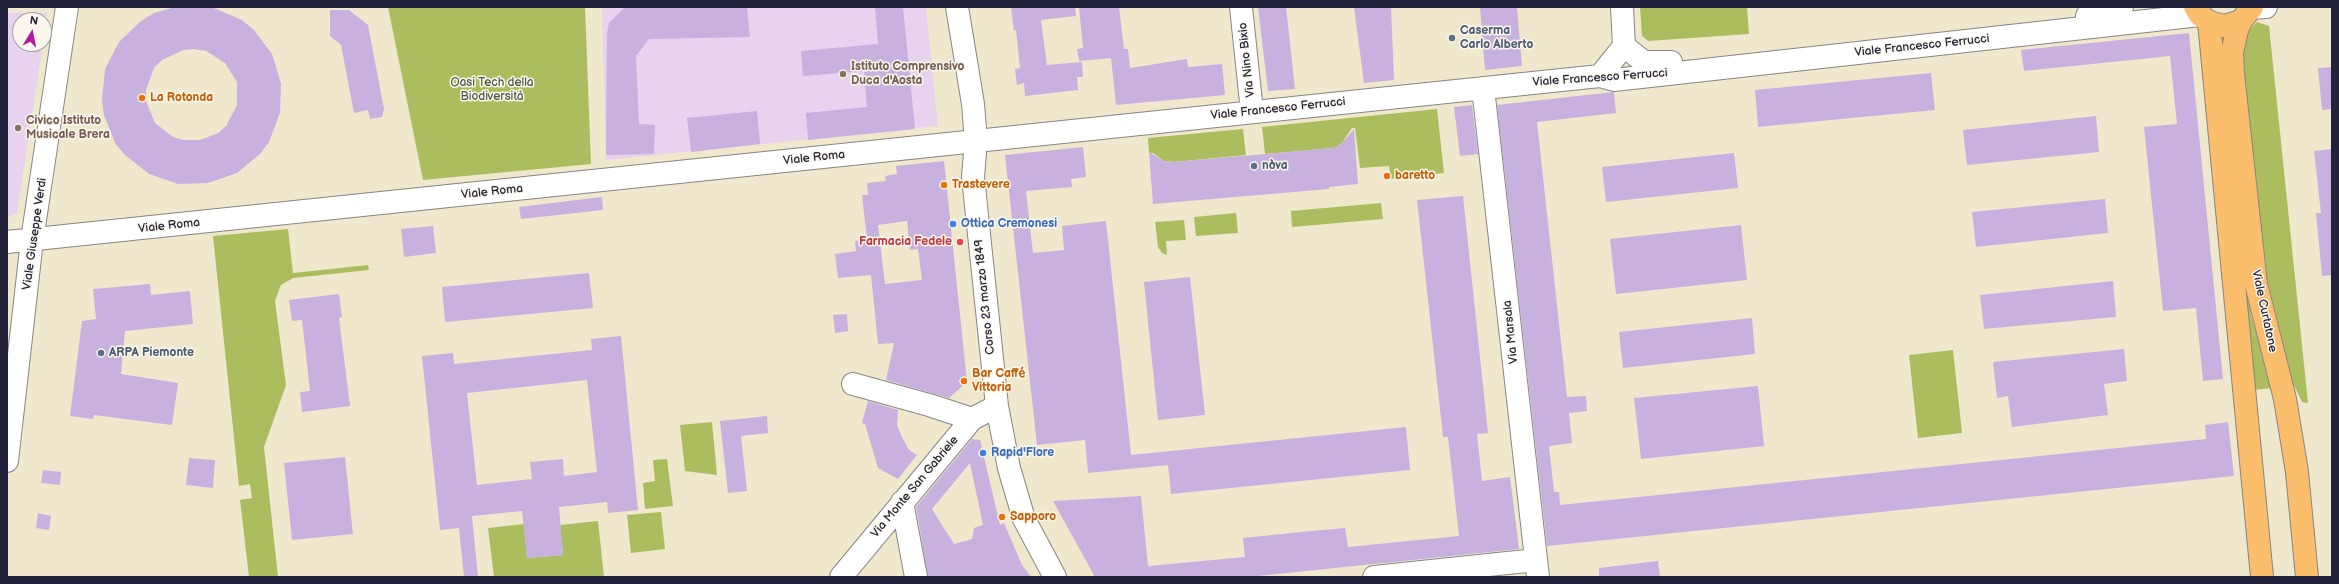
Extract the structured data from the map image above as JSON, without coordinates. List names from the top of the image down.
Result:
{
  "streets": {
    "main road": ["Viale Curtatone"],
    "street": [
      "Viale Francesco Ferrucci",
      "Via Nino Bixio",
      "Viale Roma",
      "Viale Giuseppe Verdi",
      "Corso 23 marzo 1849",
      "Via Marsala",
      "Via Monte San Gabriele"
    ]
  },
  "crossings": [
    ["Viale Francesco Ferrucci", "Via Nino Bixio"],
    ["Viale Francesco Ferrucci", "Viale Roma"],
    ["Viale Francesco Ferrucci", "Corso 23 marzo 1849"],
    ["Viale Francesco Ferrucci", "Viale Curtatone"],
    ["Viale Francesco Ferrucci", "Via Marsala"],
    ["Viale Roma", "Viale Giuseppe Verdi"],
    ["Viale Roma", "Corso 23 marzo 1849"],
    ["Corso 23 marzo 1849", "Via Monte San Gabriele"]
  ],
  "parks": ["Oasi Tech della Biodiversità"],
  "places": [
    "Caserma Carlo Alberto",
    "Istituto Comprensivo Duca d'Aosta",
    "La Rotonda",
    "Civico Istituto Musicale Brera",
    "nòva",
    "baretto",
    "Trastevere",
    "Ottica Cremonesi",
    "Farmacia Fedele",
    "ARPA Piemonte",
    "Bar Caffé Vittoria",
    "Rapid'Flore",
    "Sapporo"
  ],
  "north": "top"
}
